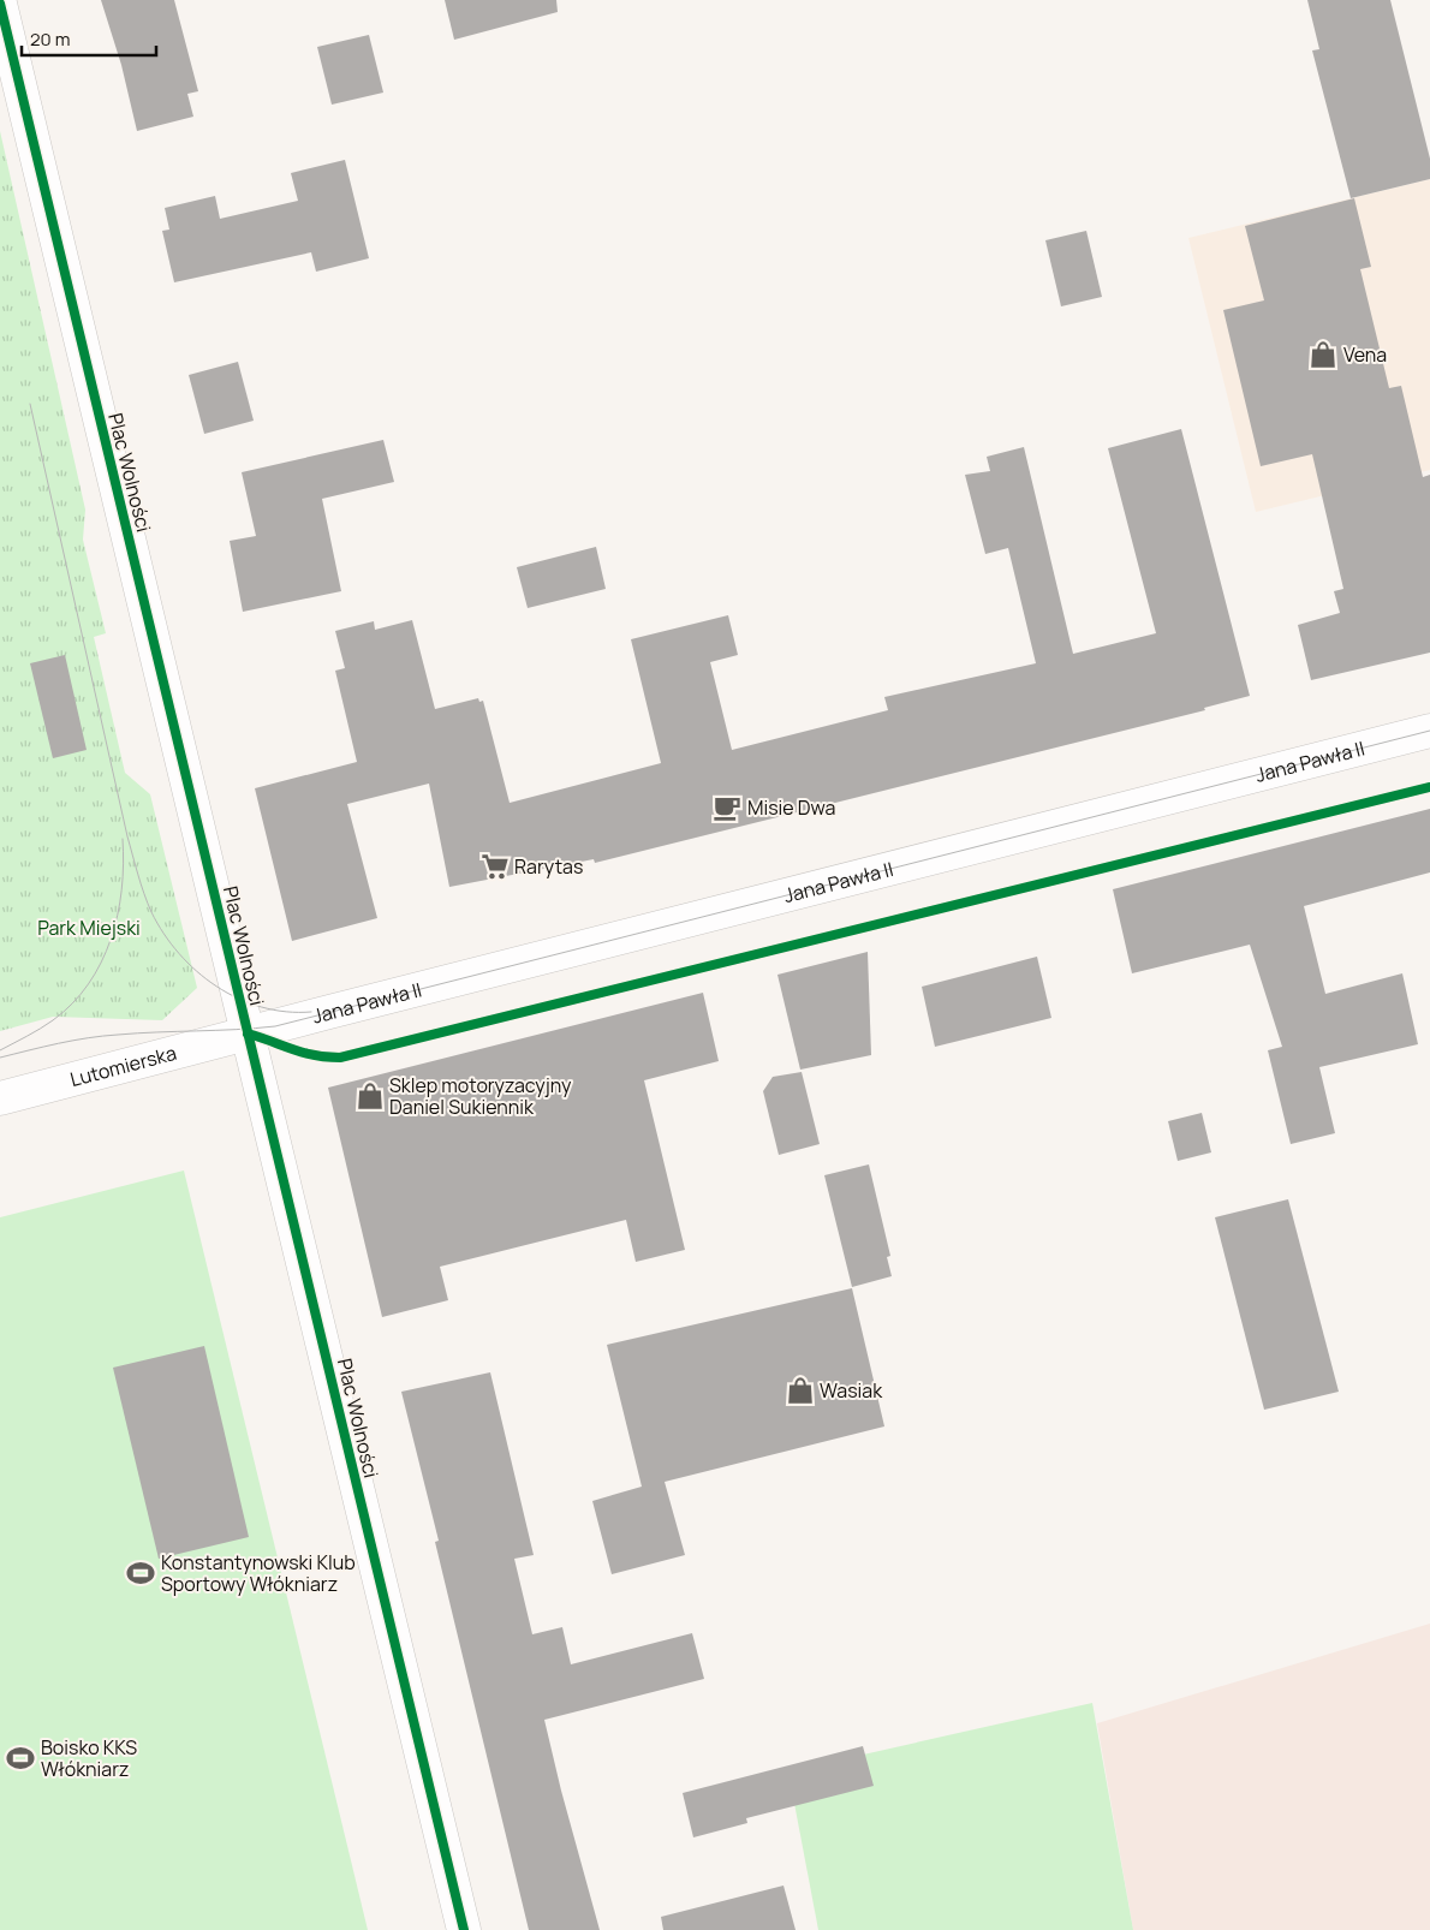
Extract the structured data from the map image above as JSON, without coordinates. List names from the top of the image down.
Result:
{
  "streets": {
    "street": ["Plac Wolności", "Jana Pawła II", "Lutomierska"]
  },
  "crossings": [
    ["Plac Wolności", "Jana Pawła II"],
    ["Plac Wolności", "Lutomierska"],
    ["Jana Pawła II", "Lutomierska"]
  ],
  "parks": ["Park Miejski"],
  "places": {
    "shop": ["Vena", "Sklep motoryzacyjny Daniel Sukiennik", "Wasiak"],
    "cafe": ["Misie Dwa"],
    "supermarket": ["Rarytas"],
    "sports": ["Konstantynowski Klub Sportowy Włókniarz", "Boisko KKS Włókniarz"]
  },
  "scale_bar": "20 m"
}
